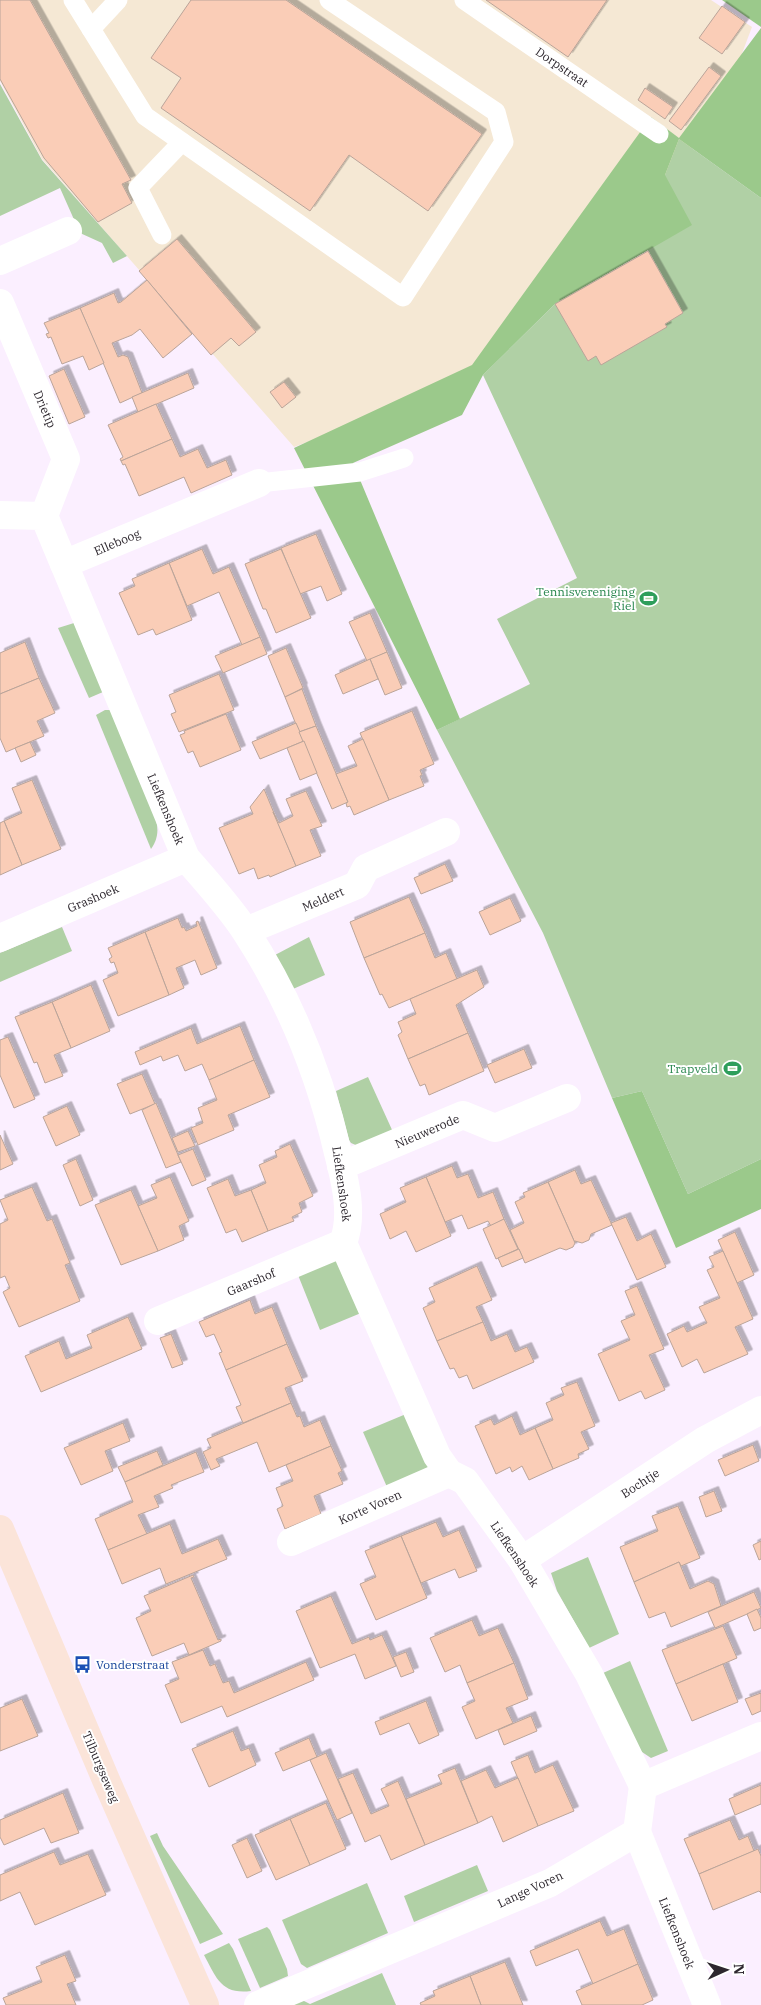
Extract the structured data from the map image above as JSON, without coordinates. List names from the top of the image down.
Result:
{
  "streets": {
    "street": [
      "Drietip",
      "Elleboog",
      "Liefkenshoek",
      "Grashoek",
      "Meldert",
      "Nieuwerode",
      "Gaarshof",
      "Bochtje",
      "Korte Voren",
      "Tilburgseweg",
      "Lange Voren"
    ],
    "lane": ["Dorpstraat"]
  },
  "crossings": [
    ["Elleboog", "Liefkenshoek"],
    ["Liefkenshoek", "Grashoek"],
    ["Liefkenshoek", "Meldert"],
    ["Liefkenshoek", "Nieuwerode"],
    ["Liefkenshoek", "Gaarshof"],
    ["Liefkenshoek", "Bochtje"],
    ["Liefkenshoek", "Korte Voren"],
    ["Liefkenshoek", "Lange Voren"]
  ],
  "places": {
    "sports": ["Tennisvereniging Riel", "Trapveld"],
    "bus stop": ["Vonderstraat"]
  },
  "north": "right"
}
